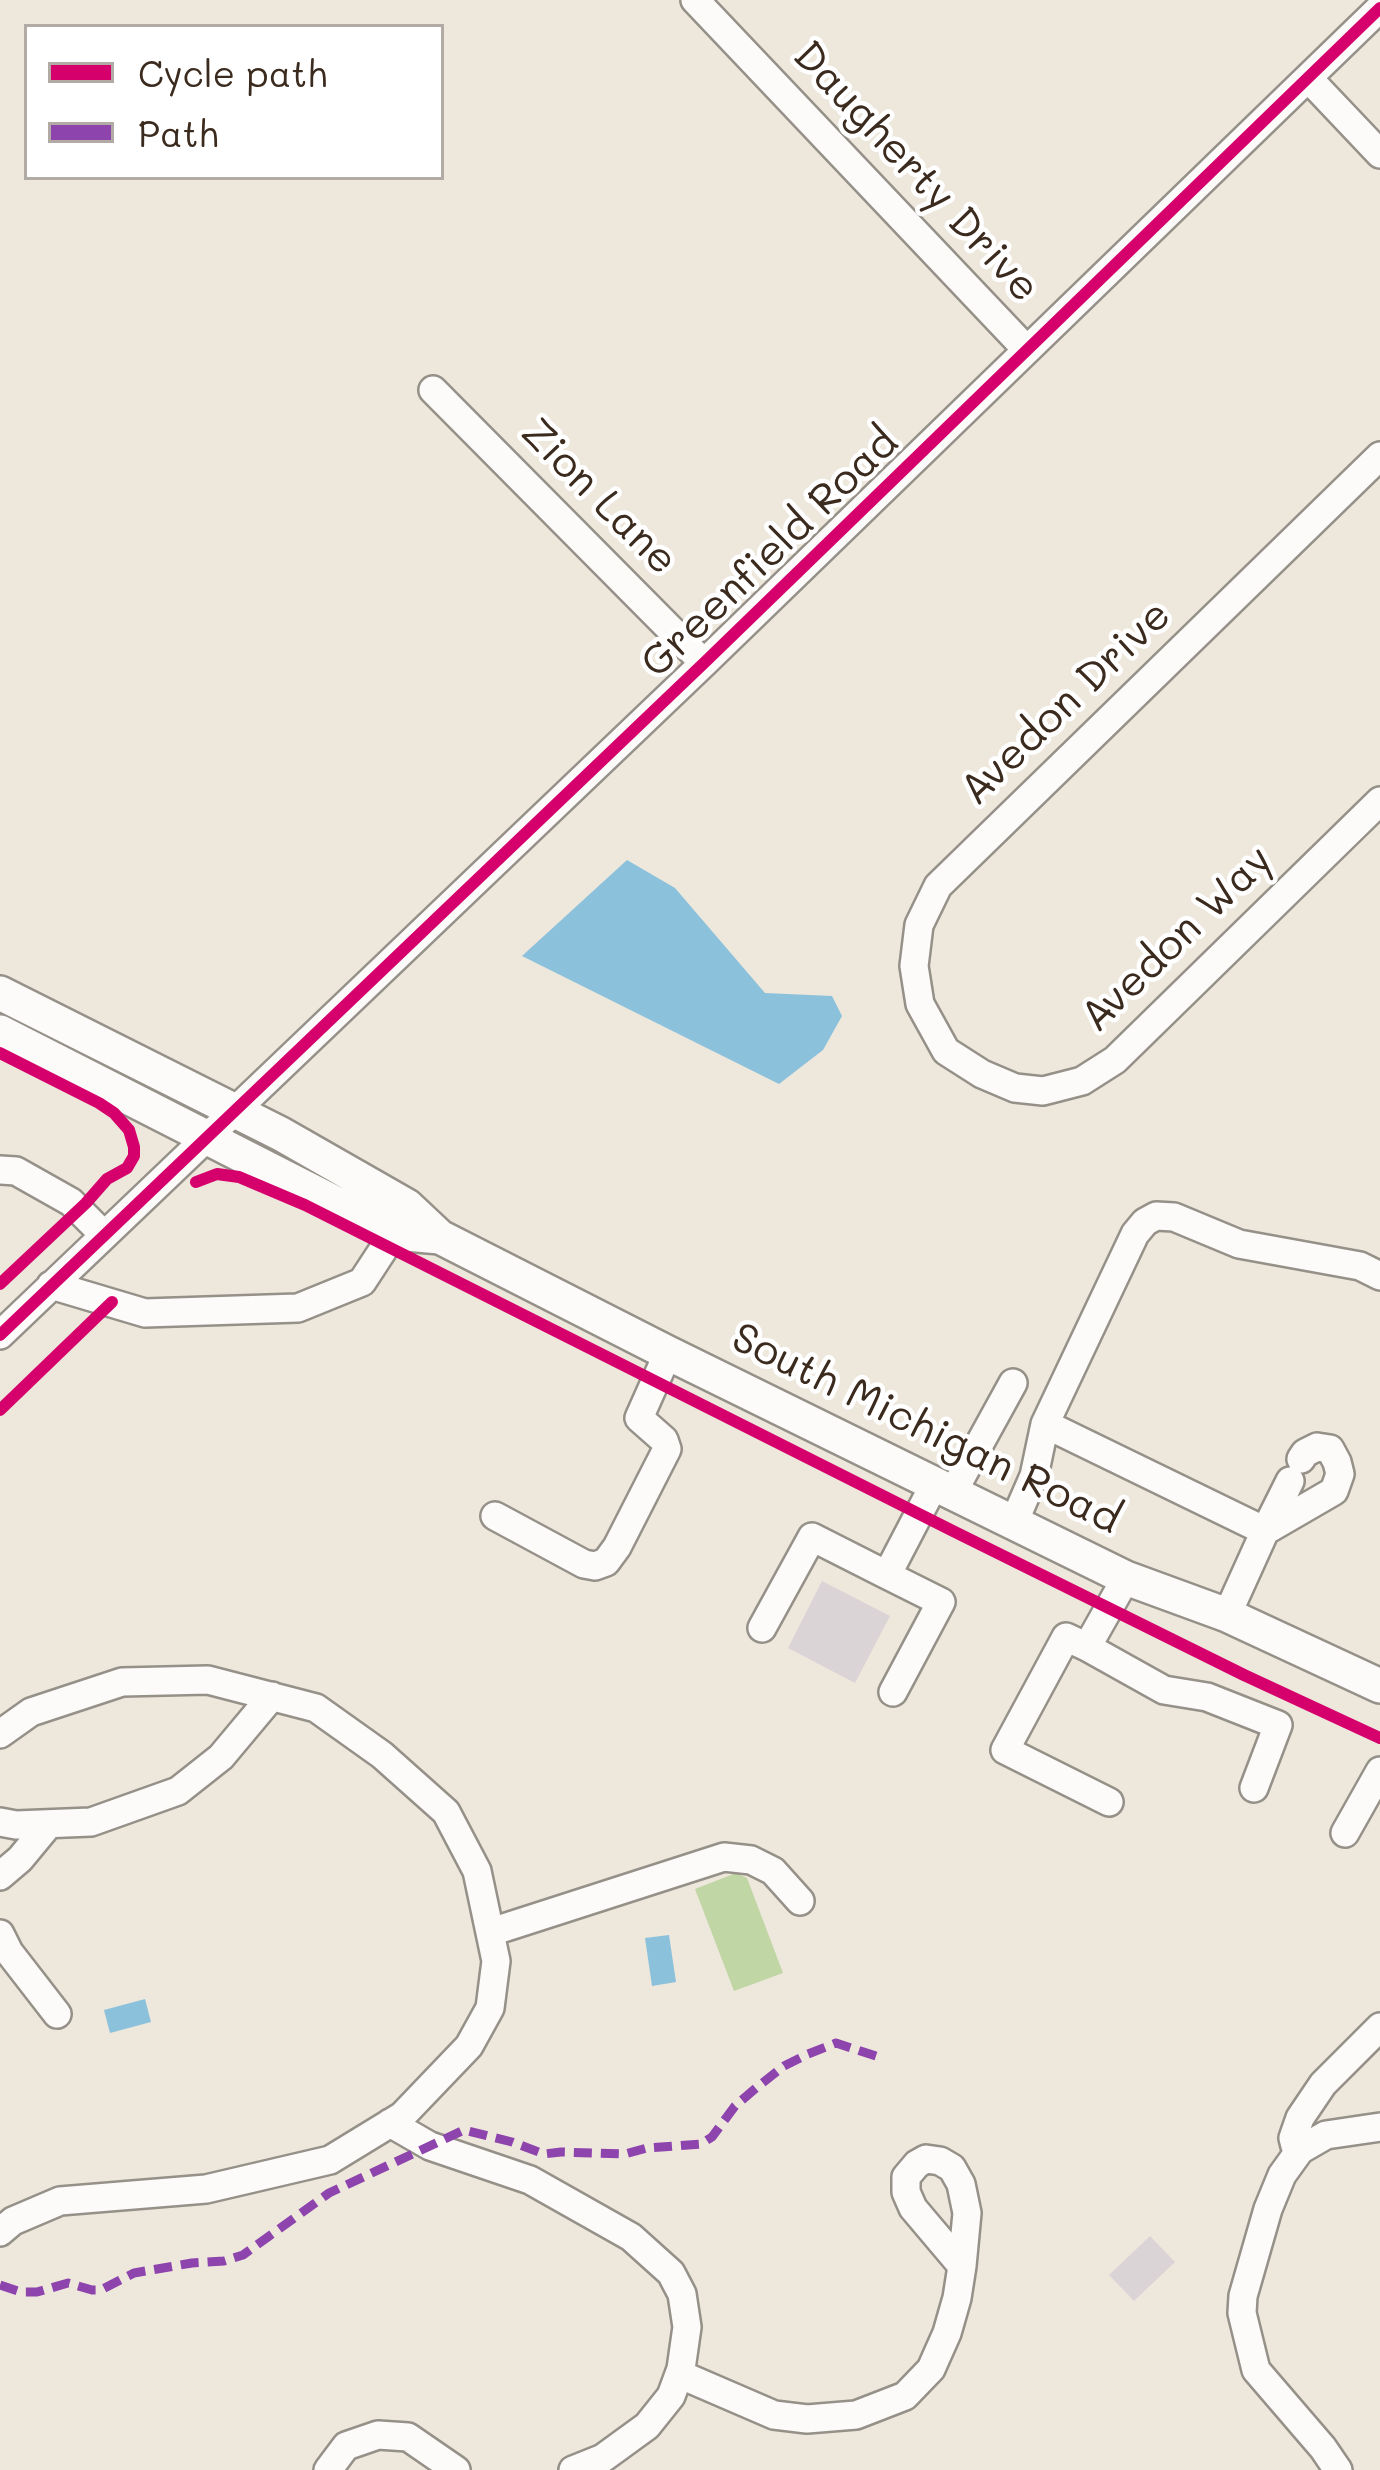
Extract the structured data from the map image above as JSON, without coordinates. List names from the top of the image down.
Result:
{
  "streets": {
    "main road": ["South Michigan Road"],
    "street": [
      "Daugherty Drive",
      "Zion Lane",
      "Greenfield Road",
      "Avedon Drive",
      "Avedon Way"
    ]
  },
  "crossings": [
    ["Daugherty Drive", "Greenfield Road"],
    ["Zion Lane", "Greenfield Road"],
    ["Greenfield Road", "South Michigan Road"],
    ["Avedon Drive", "Avedon Way"]
  ],
  "legend": ["Cycle path", "Path"]
}
